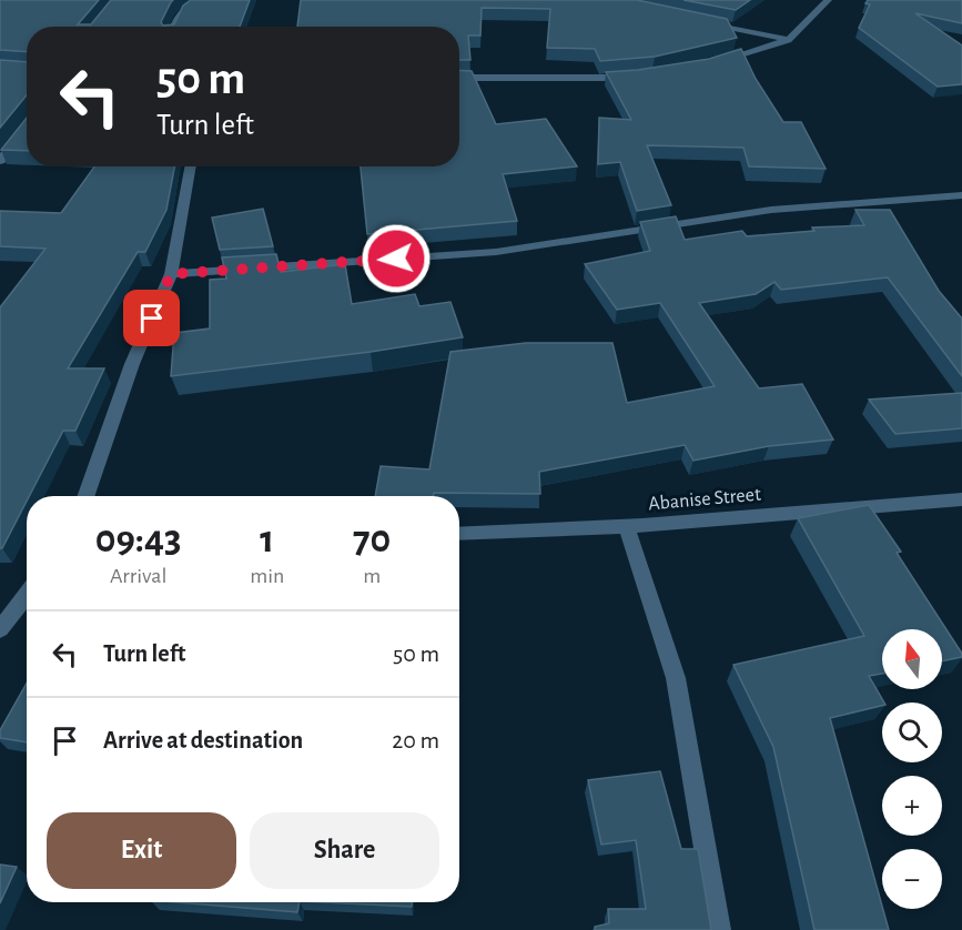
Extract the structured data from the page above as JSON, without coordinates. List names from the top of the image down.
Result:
{
  "streets": {
    "street": ["Abanise Street"]
  },
  "north": "top",
  "page": {
    "turn": ["50 m", "Turn left"],
    "eta": [
      "09:43",
      "Arrival",
      "1",
      "min",
      "70",
      "m"
    ],
    "list": [
      {
        "name": "Turn left",
        "value": "50 m"
      },
      {
        "name": "Arrive at destination",
        "value": "20 m"
      }
    ],
    "map_buttons": ["+", "−"],
    "buttons": ["Exit", "Share"]
  }
}
